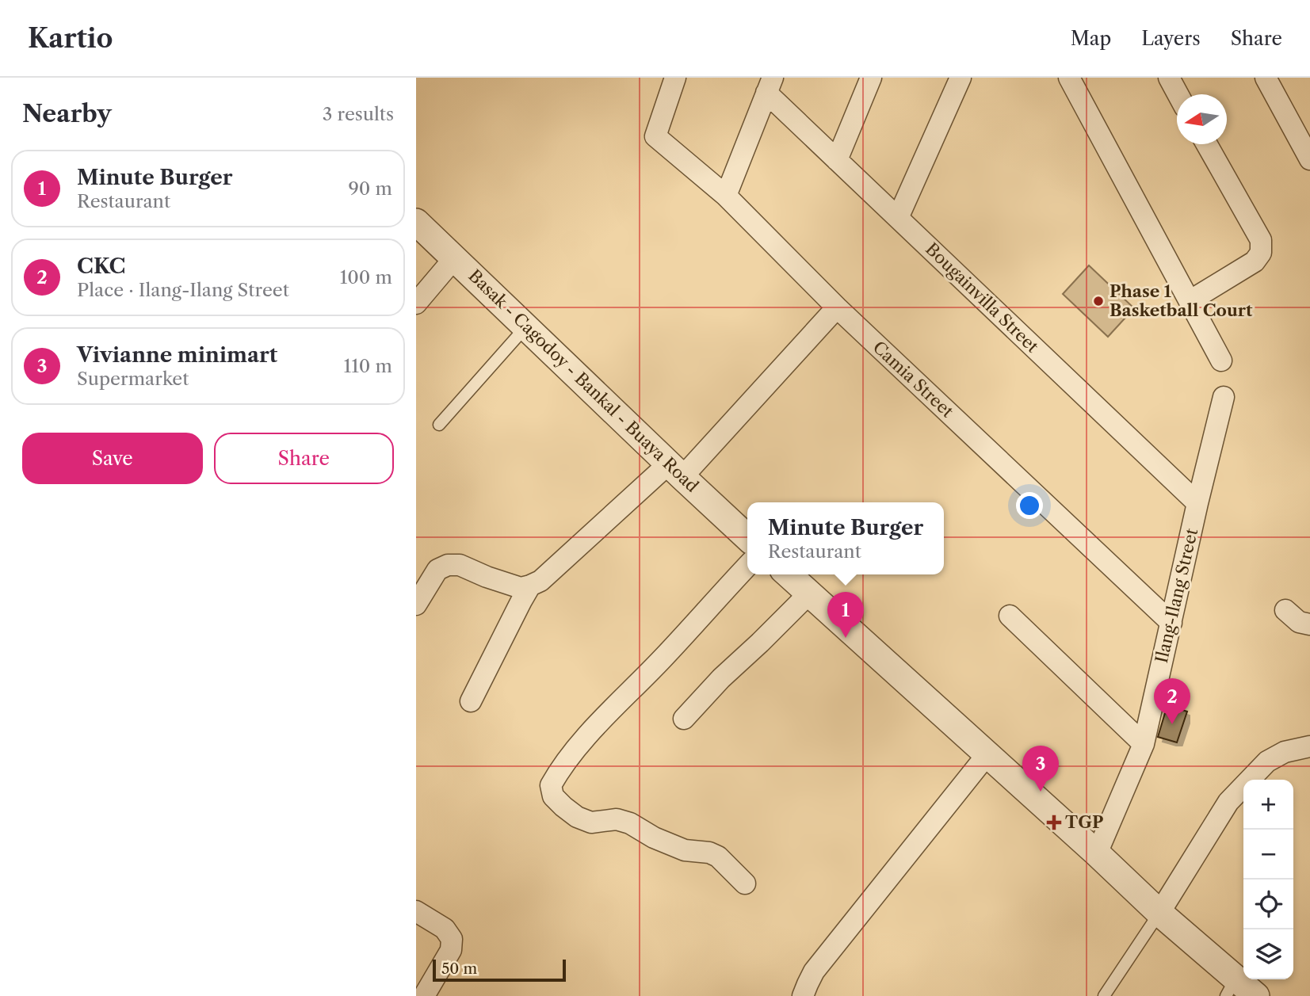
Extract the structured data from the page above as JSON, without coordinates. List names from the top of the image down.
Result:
{
  "streets": {
    "street": [
      "Bougainvilla Street",
      "Camia Street",
      "Basak - Cagodoy - Bankal - Buaya Road",
      "Ilang-Ilang Street"
    ]
  },
  "crossings": [
    ["Bougainvilla Street", "Ilang-Ilang Street"],
    ["Camia Street", "Ilang-Ilang Street"]
  ],
  "places": {
    "other": ["Phase 1 Basketball Court"],
    "health": ["TGP"]
  },
  "scale_bar": "50 m",
  "north": "left",
  "page": {
    "header": "Kartio",
    "nav": ["Map", "Layers", "Share"],
    "heading": ["Nearby", "3 results"],
    "list": [
      {
        "mark": "1",
        "name": "Minute Burger",
        "note": "Restaurant",
        "value": "90 m"
      },
      {
        "mark": "2",
        "name": "CKC",
        "note": "Place · Ilang-Ilang Street",
        "value": "100 m"
      },
      {
        "mark": "3",
        "name": "Vivianne minimart",
        "note": "Supermarket",
        "value": "110 m"
      }
    ],
    "buttons": ["Save", "Share"],
    "popup": ["Minute Burger", "Restaurant"],
    "pins": ["1", "2", "3"],
    "map_buttons": ["+", "−"],
    "scale": "50 m"
  }
}
